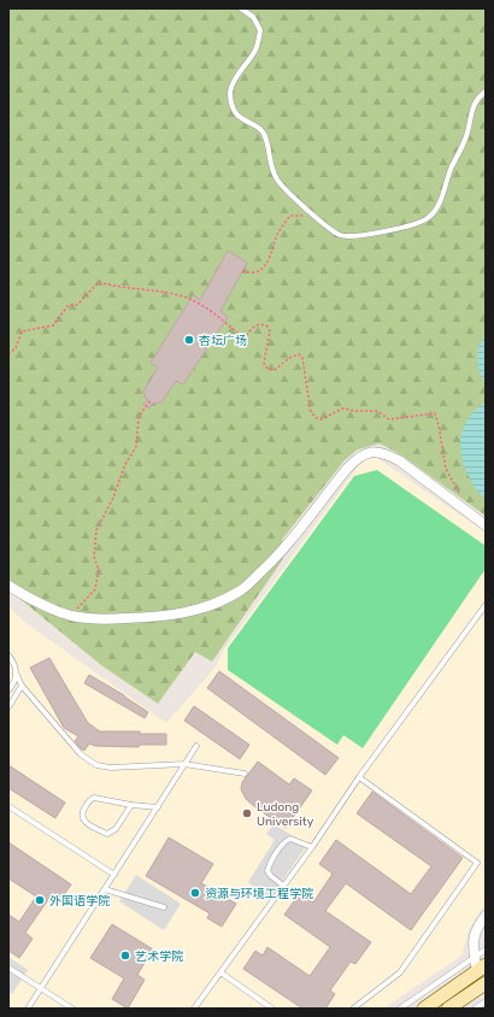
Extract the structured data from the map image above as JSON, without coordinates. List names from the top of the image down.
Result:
{
  "places": [
    "杏坛广场",
    "Ludong University",
    "资源与环境工程学院",
    "外国语学院",
    "艺术学院"
  ]
}
